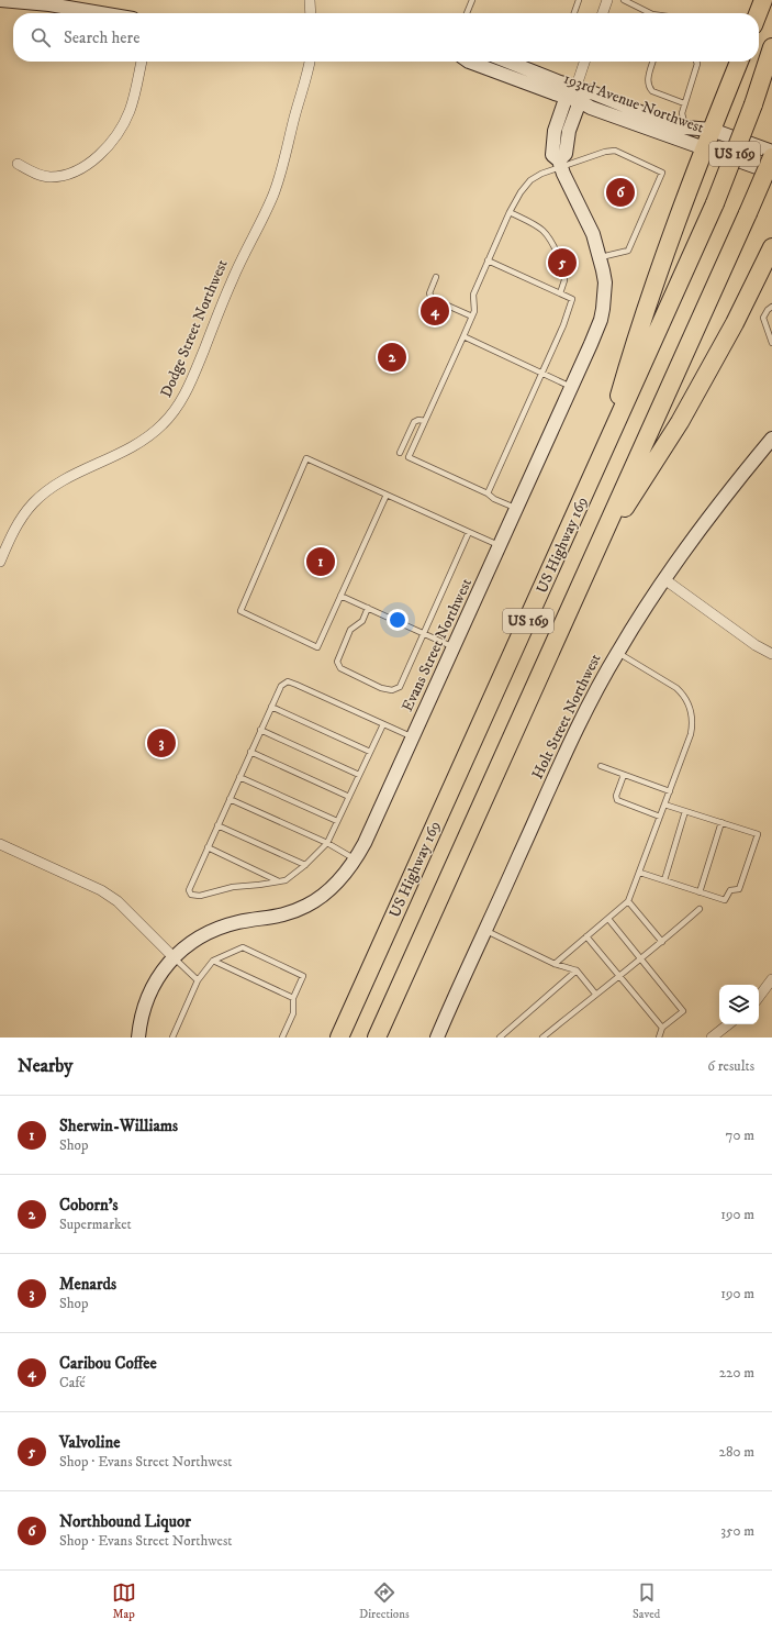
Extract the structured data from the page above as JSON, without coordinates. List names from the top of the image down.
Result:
{
  "streets": {
    "highway": ["US 169", "US Highway 169"],
    "street": [
      "193rd Avenue Northwest",
      "Dodge Street Northwest",
      "Evans Street Northwest",
      "Holt Street Northwest"
    ]
  },
  "crossings": [
    ["193rd Avenue Northwest", "US 169"],
    ["193rd Avenue Northwest", "Evans Street Northwest"]
  ],
  "page": {
    "search": "Search here",
    "pins": [
      "6",
      "5",
      "4",
      "2",
      "1",
      "3"
    ],
    "heading": ["Nearby", "6 results"],
    "list": [
      {
        "mark": "1",
        "name": "Sherwin-Williams",
        "note": "Shop",
        "value": "70 m"
      },
      {
        "mark": "2",
        "name": "Coborn's",
        "note": "Supermarket",
        "value": "190 m"
      },
      {
        "mark": "3",
        "name": "Menards",
        "note": "Shop",
        "value": "190 m"
      },
      {
        "mark": "4",
        "name": "Caribou Coffee",
        "note": "Café",
        "value": "220 m"
      },
      {
        "mark": "5",
        "name": "Valvoline",
        "note": "Shop · Evans Street Northwest",
        "value": "280 m"
      },
      {
        "mark": "6",
        "name": "Northbound Liquor",
        "note": "Shop · Evans Street Northwest",
        "value": "350 m"
      }
    ],
    "nav": ["Map", "Directions", "Saved"]
  }
}
